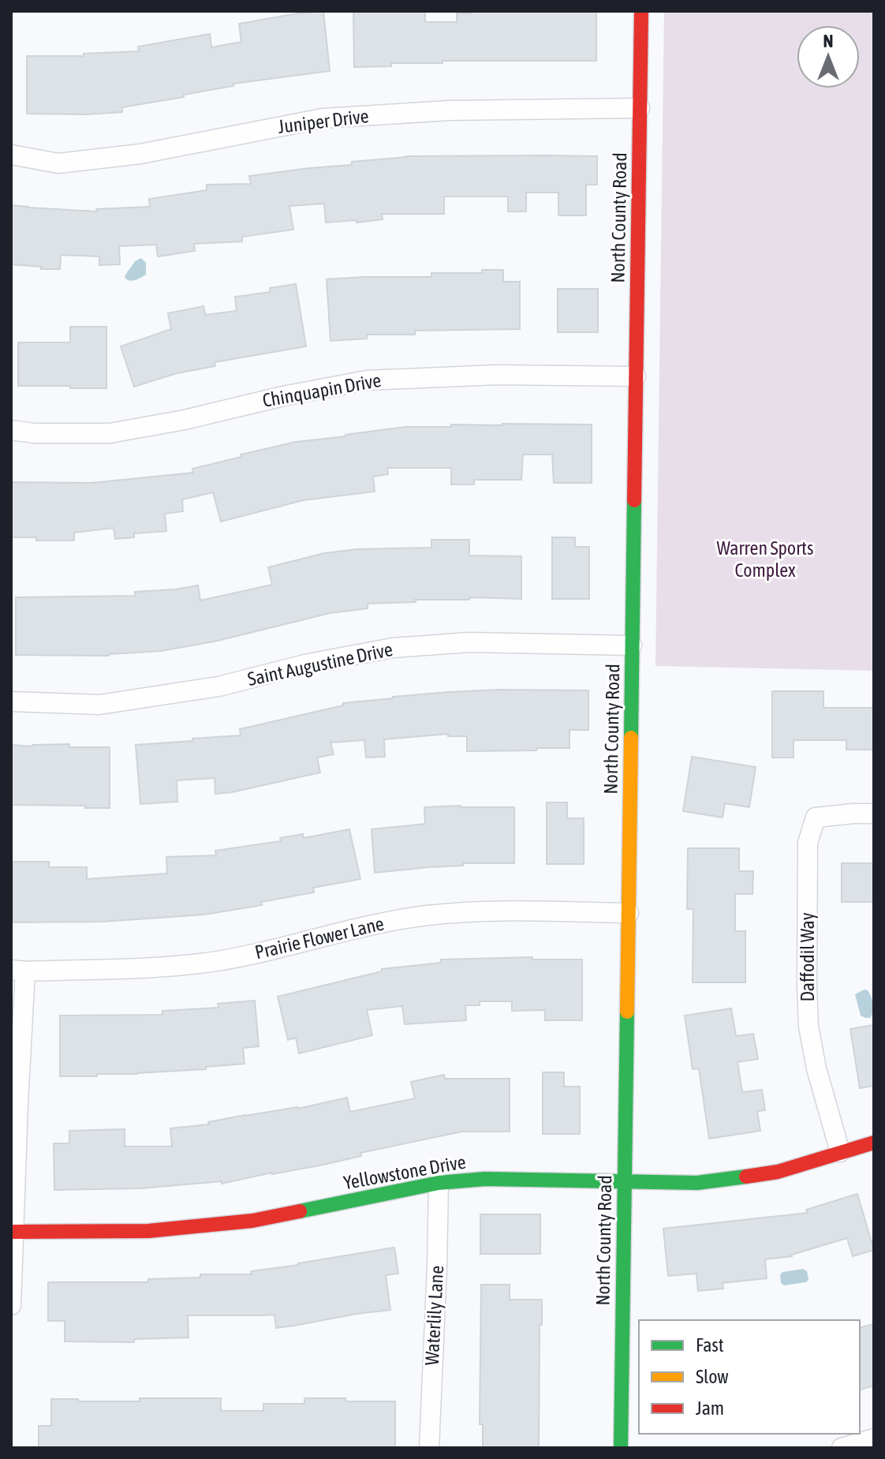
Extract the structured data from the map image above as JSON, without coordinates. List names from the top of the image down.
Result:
{
  "streets": {
    "street": [
      "Juniper Drive",
      "North County Road",
      "Chinquapin Drive",
      "Saint Augustine Drive",
      "Prairie Flower Lane",
      "Daffodil Way",
      "Yellowstone Drive",
      "Waterlily Lane"
    ]
  },
  "crossings": [
    ["Juniper Drive", "North County Road"],
    ["North County Road", "Chinquapin Drive"],
    ["North County Road", "Saint Augustine Drive"],
    ["North County Road", "Prairie Flower Lane"],
    ["North County Road", "Yellowstone Drive"],
    ["Daffodil Way", "Yellowstone Drive"],
    ["Yellowstone Drive", "Waterlily Lane"]
  ],
  "parks": ["Warren Sports Complex"],
  "legend": ["Fast", "Slow", "Jam"],
  "north": "top"
}
